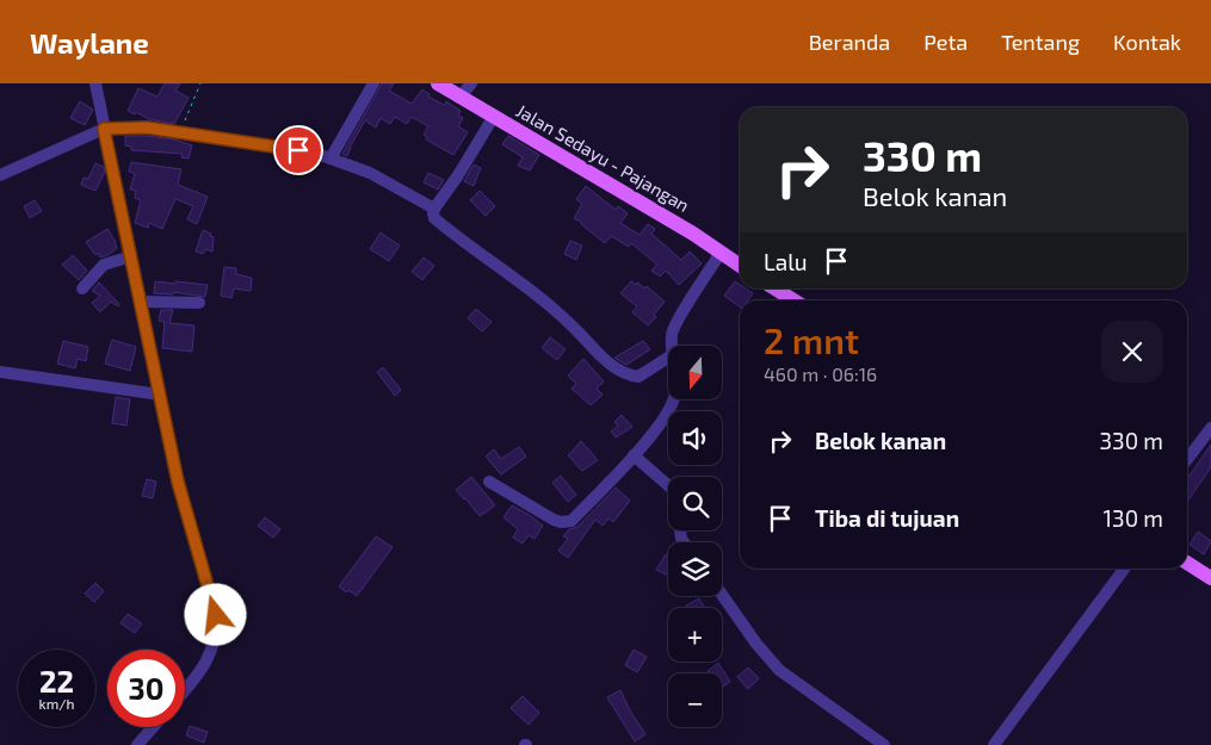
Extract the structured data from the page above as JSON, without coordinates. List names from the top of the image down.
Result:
{
  "streets": {
    "main road": ["Jalan Sedayu - Pajangan"]
  },
  "north": "bottom",
  "page": {
    "header": "Waylane",
    "nav": [
      "Beranda",
      "Peta",
      "Tentang",
      "Kontak"
    ],
    "turn": ["330 m", "Belok kanan"],
    "then": "Lalu",
    "heading": ["2 mnt", "460 m · 06:16"],
    "map_buttons": ["+", "−"],
    "list": [
      {
        "name": "Belok kanan",
        "value": "330 m"
      },
      {
        "name": "Tiba di tujuan",
        "value": "130 m"
      }
    ],
    "speed": "22 km/h",
    "limit": "30"
  }
}
